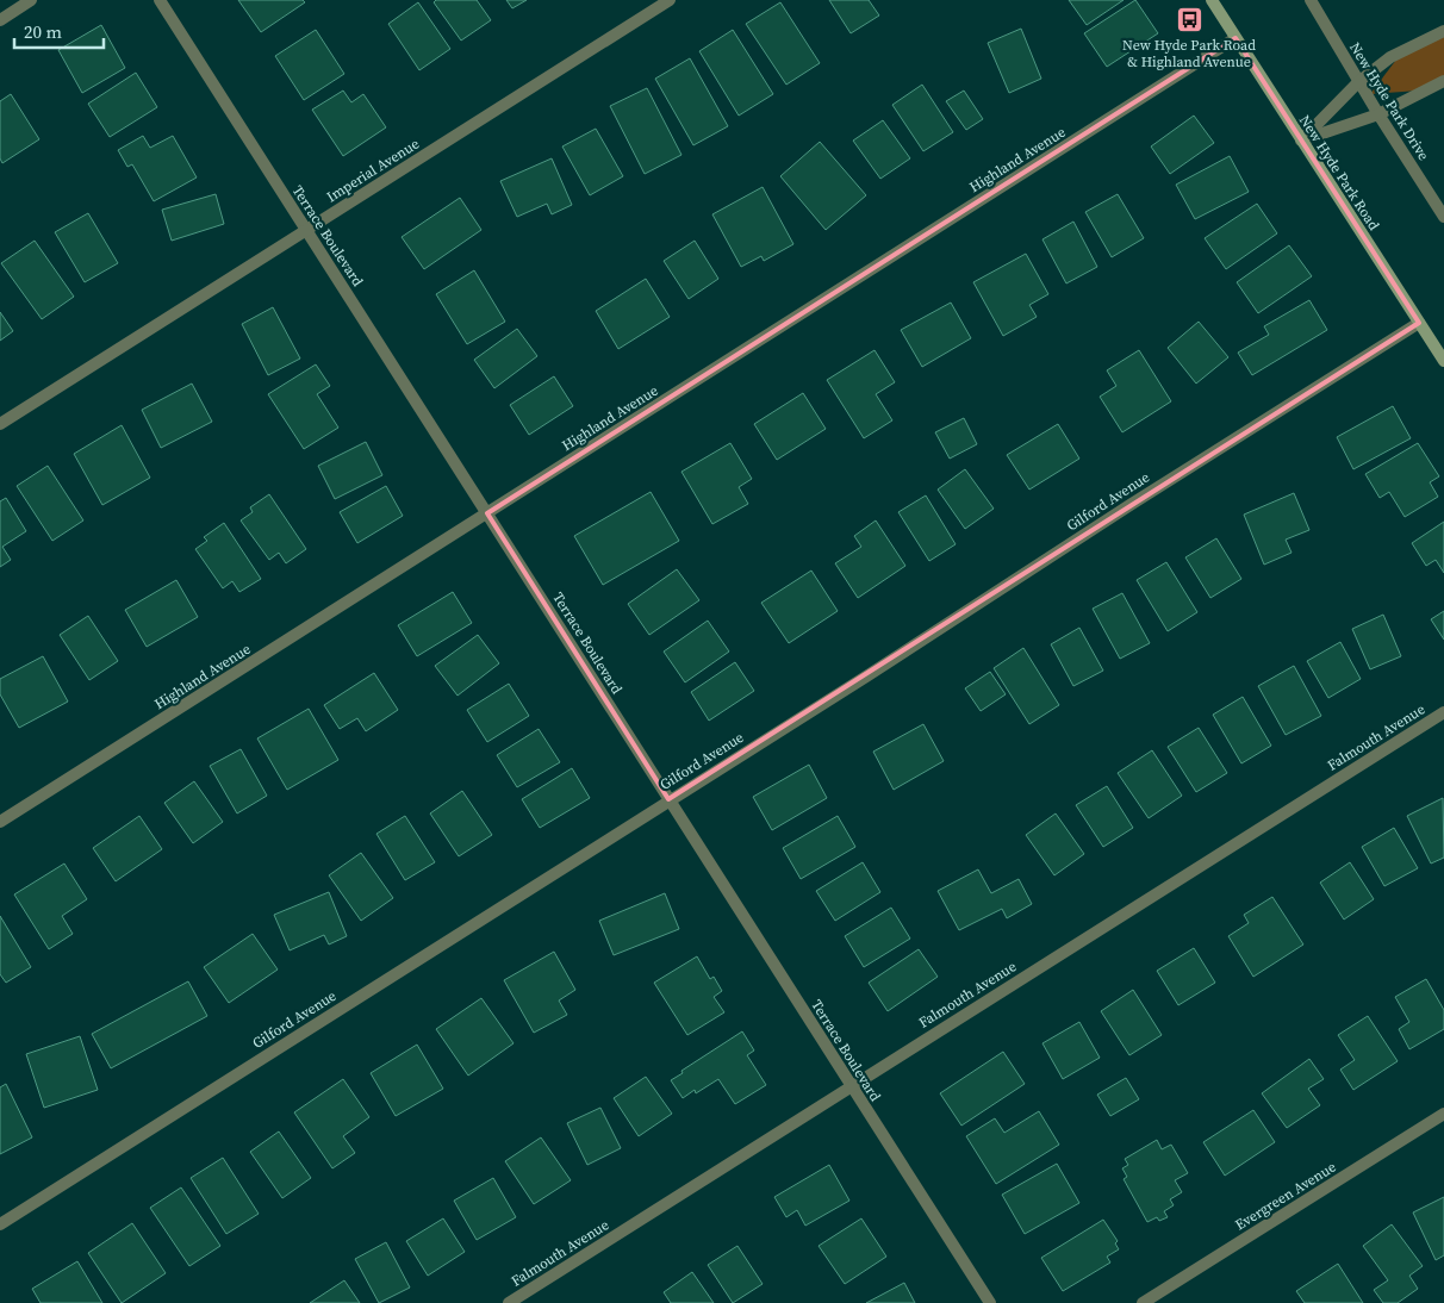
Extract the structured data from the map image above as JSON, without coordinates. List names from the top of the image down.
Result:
{
  "streets": {
    "main road": ["New Hyde Park Road"],
    "street": [
      "New Hyde Park Drive",
      "Highland Avenue",
      "Imperial Avenue",
      "Terrace Boulevard",
      "Gilford Avenue",
      "Falmouth Avenue",
      "Evergreen Avenue"
    ]
  },
  "crossings": [
    ["Highland Avenue", "New Hyde Park Road"],
    ["Highland Avenue", "Terrace Boulevard"],
    ["Imperial Avenue", "Terrace Boulevard"],
    ["New Hyde Park Road", "Gilford Avenue"],
    ["Terrace Boulevard", "Gilford Avenue"],
    ["Terrace Boulevard", "Falmouth Avenue"]
  ],
  "places": {
    "bus stop": ["New Hyde Park Road & Highland Avenue"]
  },
  "scale_bar": "20 m"
}
